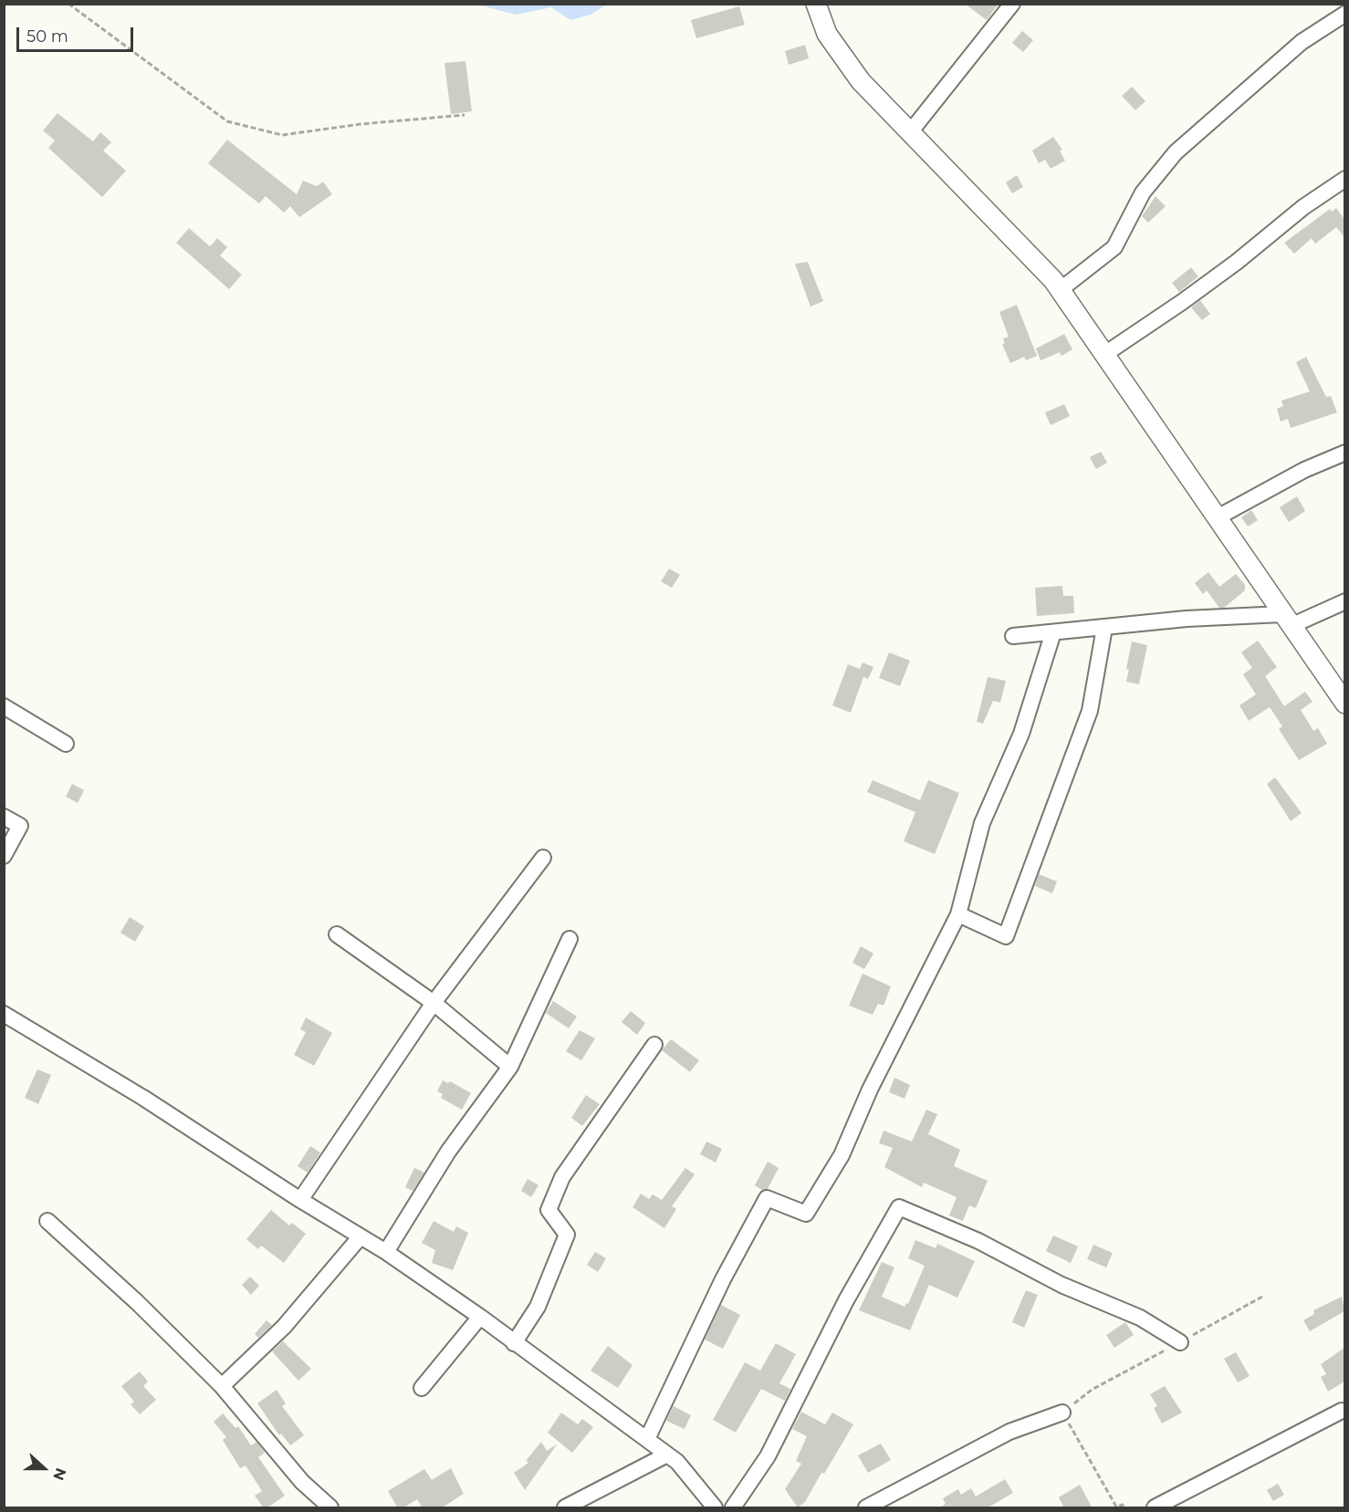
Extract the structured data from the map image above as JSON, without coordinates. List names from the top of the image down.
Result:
{
  "scale_bar": "50 m",
  "north": "right"
}
